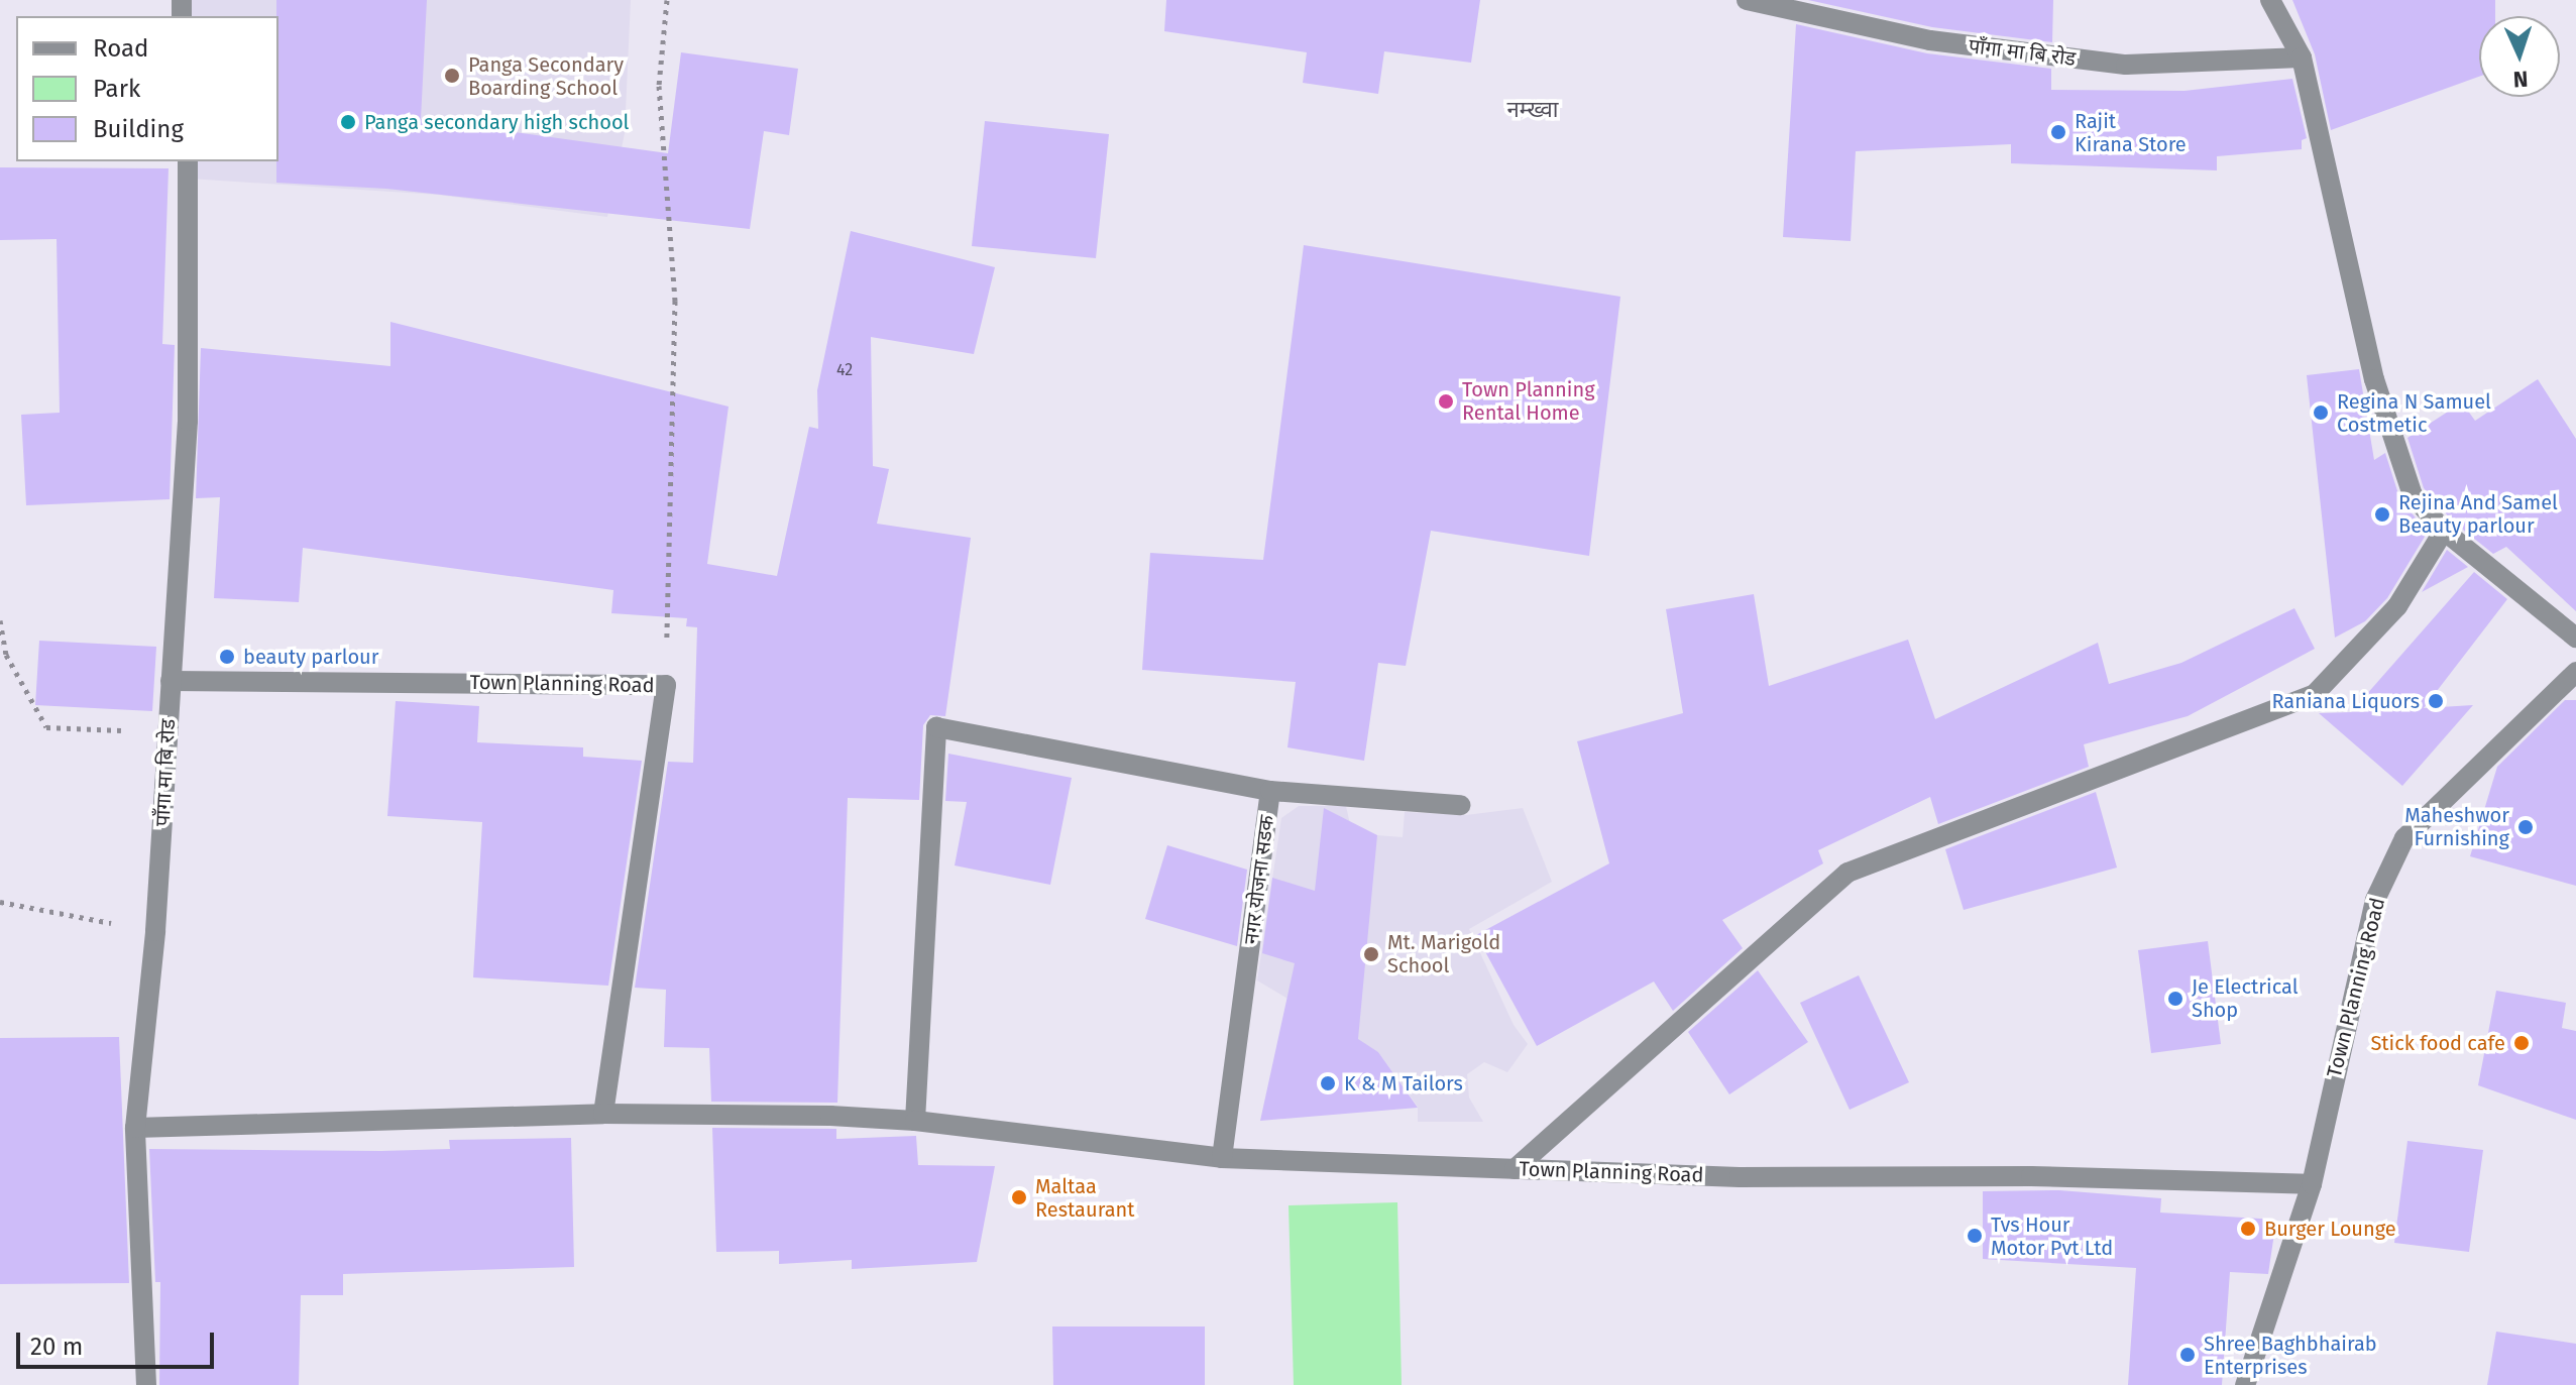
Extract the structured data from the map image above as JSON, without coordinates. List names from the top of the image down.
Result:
{
  "streets": {
    "street": ["पाँगा मा बि रोड", "Town Planning Road", "नगर योजना सडक"]
  },
  "crossings": [
    ["पाँगा मा बि रोड", "Town Planning Road"],
    ["Town Planning Road", "नगर योजना सडक"]
  ],
  "districts": ["नम्ख्वा"],
  "places": [
    "Panga Secondary Boarding School",
    "Panga secondary high school",
    "Rajit Kirana Store",
    "Town Planning Rental Home",
    "Regina N Samuel Costmetic",
    "Rejina And Samel Beauty parlour",
    "beauty parlour",
    "Raniana Liquors",
    "Maheshwor Furnishing",
    "Mt. Marigold School",
    "Je Electrical Shop",
    "Stick food cafe",
    "K & M Tailors",
    "Maltaa Restaurant",
    "Burger Lounge",
    "Tvs Hour Motor Pvt Ltd",
    "Shree Baghbhairab Enterprises"
  ],
  "house_numbers": ["42"],
  "legend": ["Road", "Park", "Building"],
  "scale_bar": "20 m",
  "north": "bottom"
}
